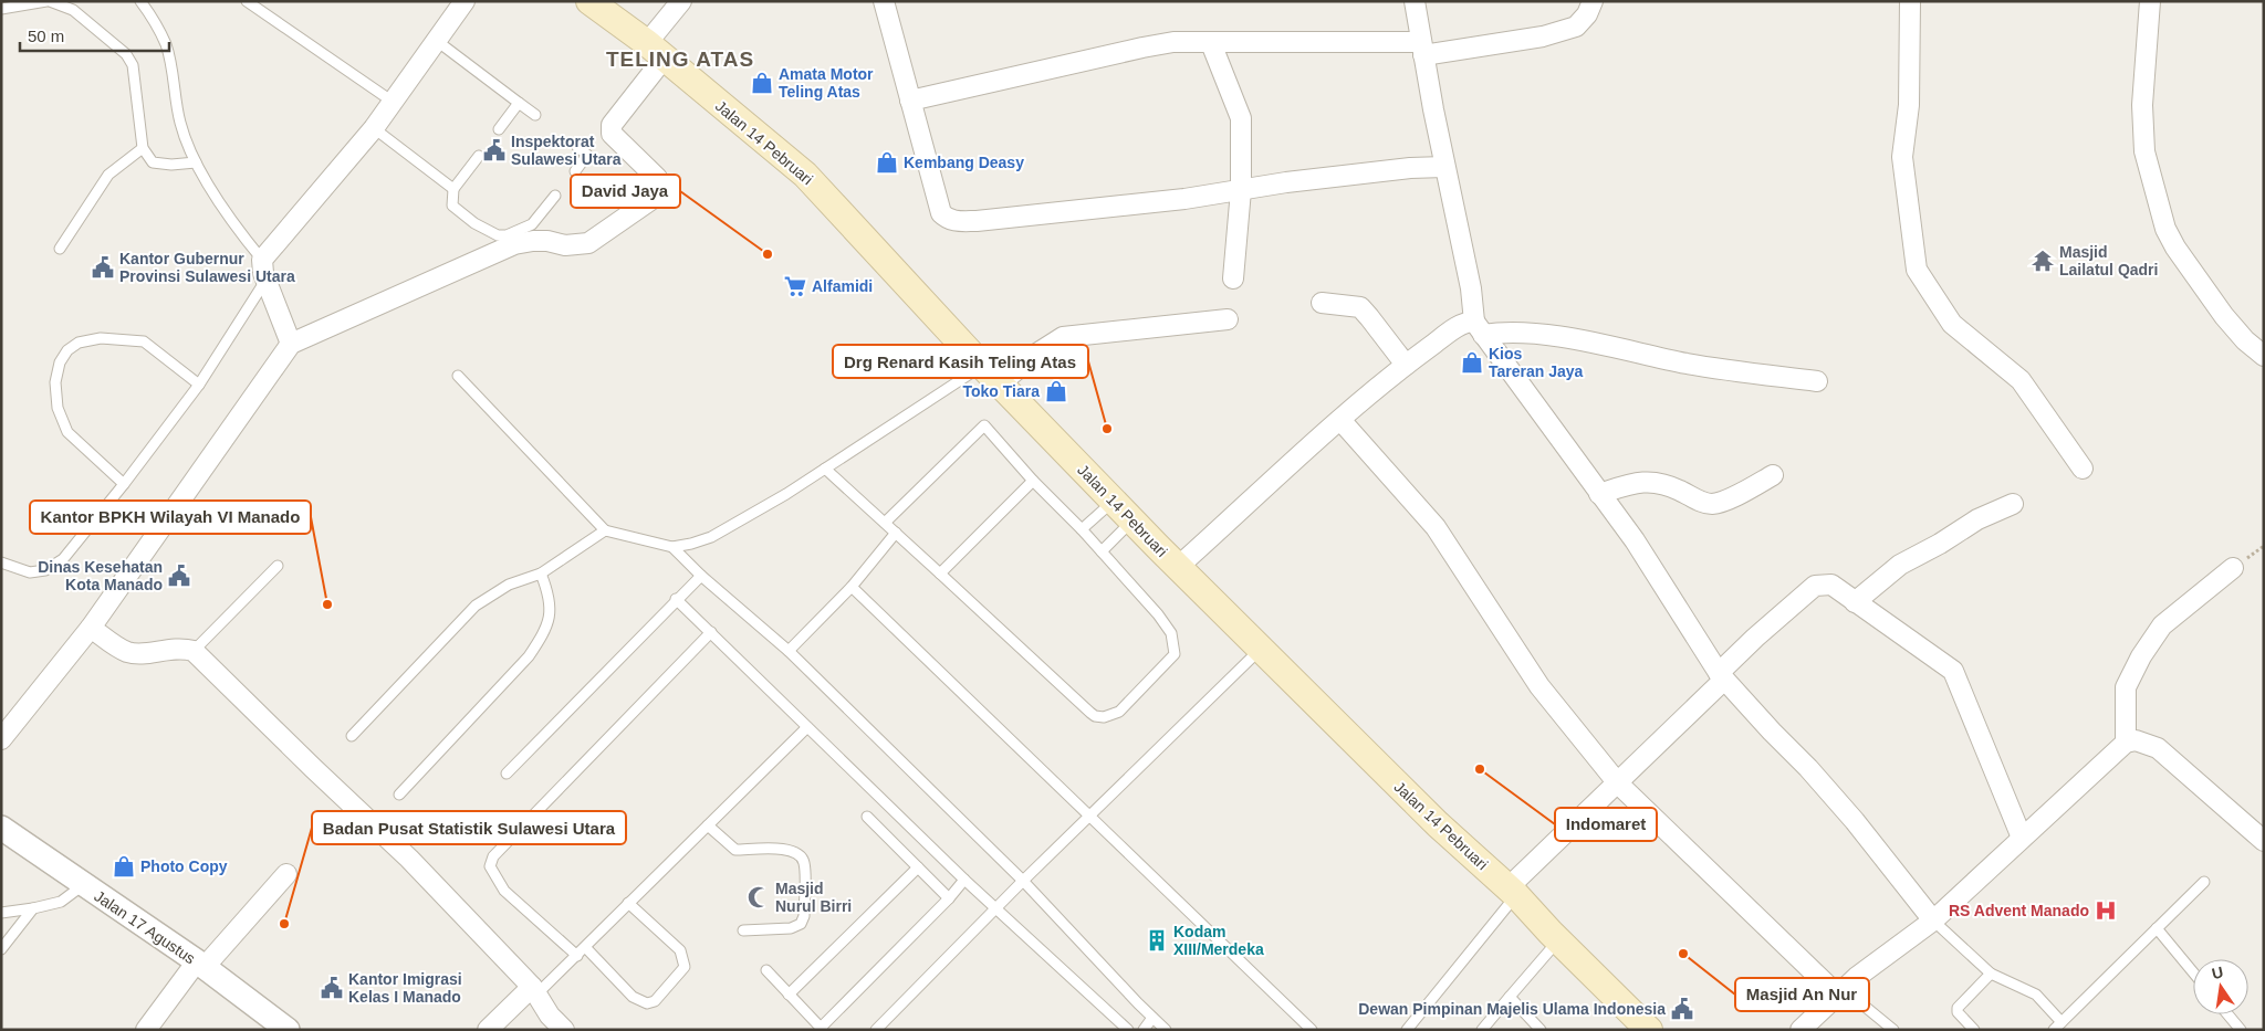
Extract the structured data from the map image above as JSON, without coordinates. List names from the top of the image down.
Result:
{
  "streets": {
    "main road": ["Jalan 14 Pebruari"],
    "street": ["Jalan 17 Agustus"]
  },
  "districts": ["TELING ATAS"],
  "places": {
    "shop": [
      "Amata Motor Teling Atas",
      "Kembang Deasy",
      "Kios Tareran Jaya",
      "Toko Tiara",
      "Photo Copy"
    ],
    "public building": [
      "Inspektorat Sulawesi Utara",
      "Kantor Gubernur Provinsi Sulawesi Utara",
      "Dinas Kesehatan Kota Manado",
      "Kantor Imigrasi Kelas I Manado",
      "Dewan Pimpinan Majelis Ulama Indonesia"
    ],
    "other": [
      "David Jaya",
      "Drg Renard Kasih Teling Atas",
      "Kantor BPKH Wilayah VI Manado",
      "Indomaret",
      "Badan Pusat Statistik Sulawesi Utara",
      "Masjid An Nur"
    ],
    "temple": ["Masjid Lailatul Qadri"],
    "supermarket": ["Alfamidi"],
    "mosque": ["Masjid Nurul Birri"],
    "hospital": ["RS Advent Manado"],
    "building": ["Kodam XIII/Merdeka"]
  },
  "scale_bar": "50 m",
  "north": "top"
}
